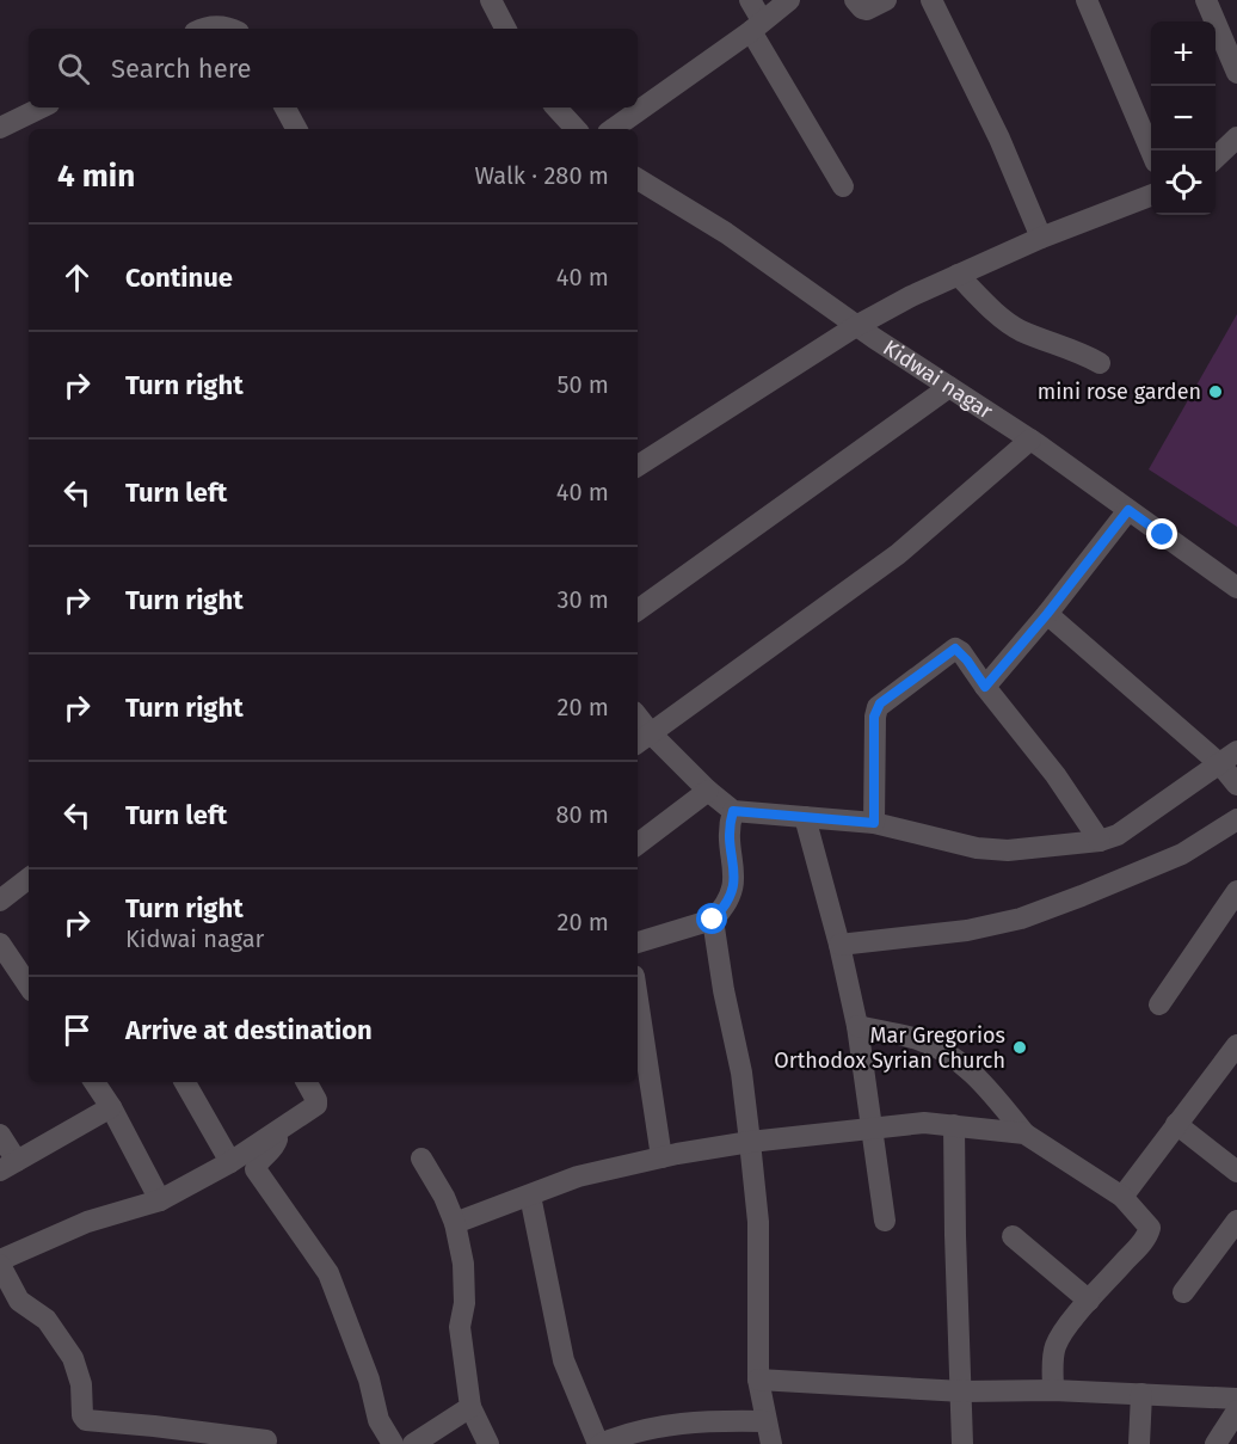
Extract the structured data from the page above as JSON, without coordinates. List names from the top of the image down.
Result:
{
  "streets": {
    "street": ["Kidwai nagar"]
  },
  "places": ["mini rose garden", "Mar Gregorios Orthodox Syrian Church"],
  "page": {
    "map_buttons": ["+", "−"],
    "search": "Search here",
    "heading": ["4 min", "Walk · 280 m"],
    "list": [
      ["Continue", "40 m"],
      ["Turn right", "50 m"],
      ["Turn left", "40 m"],
      ["Turn right", "30 m"],
      ["Turn right", "20 m"],
      ["Turn left", "80 m"],
      ["Turn right", "Kidwai nagar", "20 m"],
      "Arrive at destination"
    ]
  }
}
